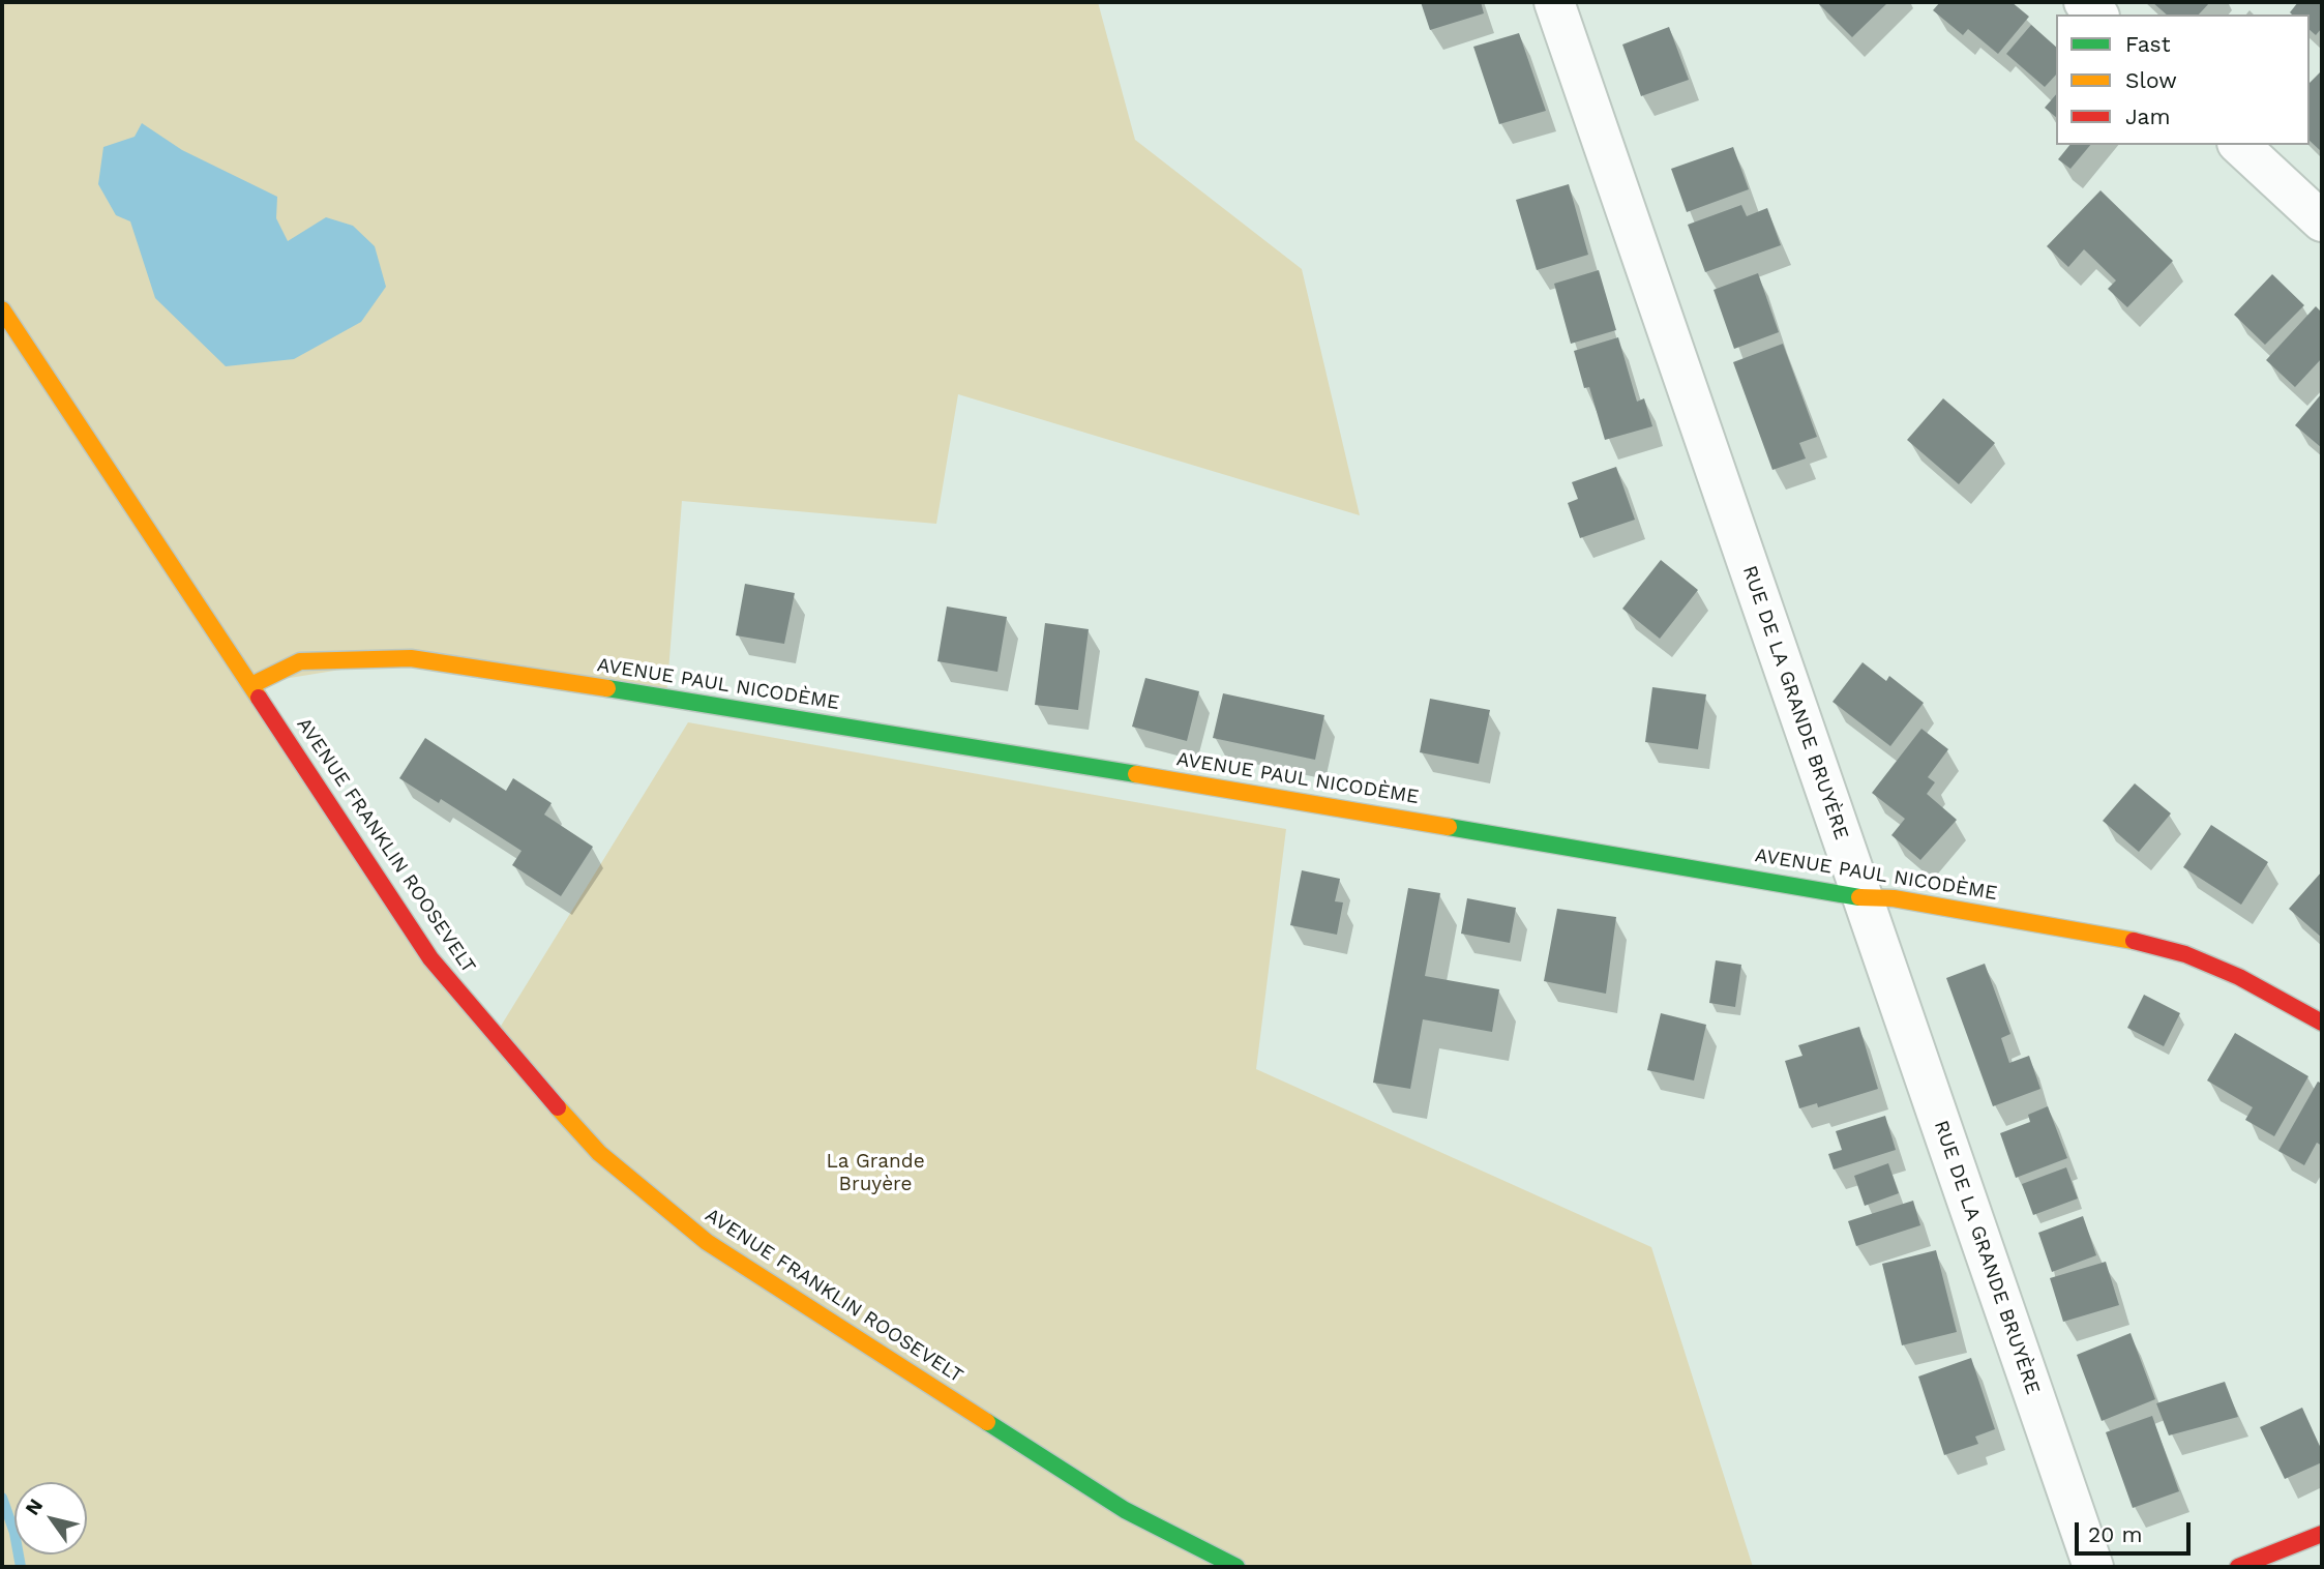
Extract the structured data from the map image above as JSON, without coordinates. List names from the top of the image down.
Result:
{
  "streets": {
    "street": ["AVENUE PAUL NICODÈME", "RUE DE LA GRANDE BRUYÈRE", "AVENUE FRANKLIN ROOSEVELT"]
  },
  "crossings": [
    ["AVENUE PAUL NICODÈME", "RUE DE LA GRANDE BRUYÈRE"],
    ["AVENUE PAUL NICODÈME", "AVENUE FRANKLIN ROOSEVELT"]
  ],
  "parks": ["La Grande Bruyère"],
  "legend": ["Fast", "Slow", "Jam"],
  "scale_bar": "20 m",
  "north": "top left"
}
